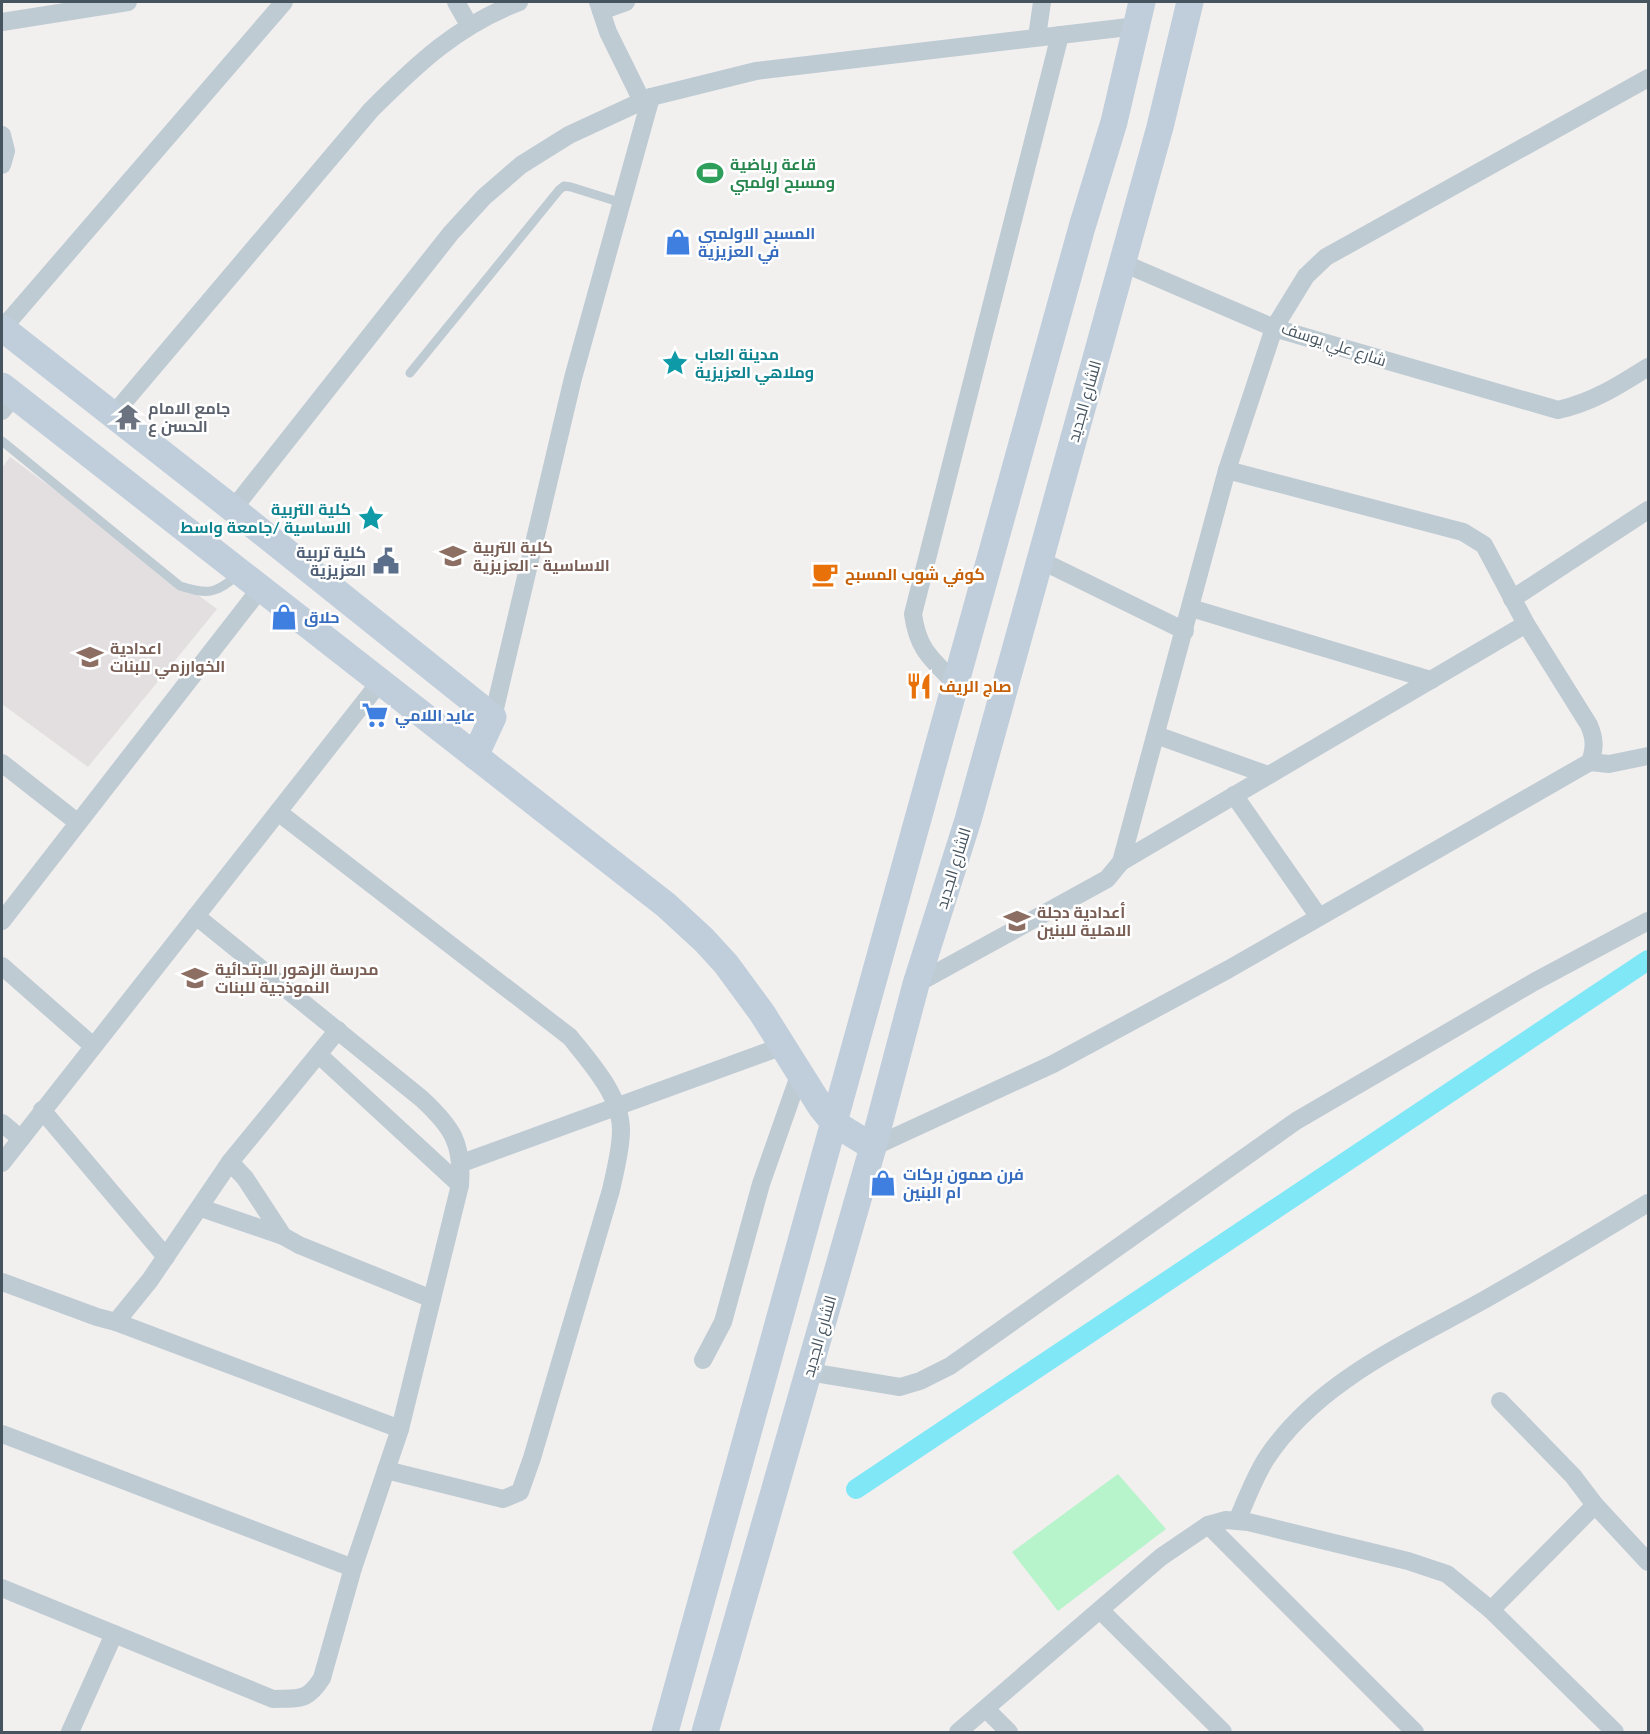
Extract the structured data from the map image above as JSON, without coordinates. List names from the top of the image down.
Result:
{
  "streets": {
    "main road": ["الشارع الجديد"],
    "street": ["شارع علي يوسف"]
  },
  "places": {
    "sports": ["قاعة رياضية ومسبح اولمبي"],
    "shop": ["المسبح الاولمبي في العزيزية", "حلاق", "فرن صمون بركات ام البنين"],
    "place": ["مدينة العاب وملاهي العزيزية", "كلية التربية الاساسية /جامعة واسط"],
    "temple": ["جامع الامام الحسن ع"],
    "school or university": [
      "كلية التربية الاساسية - العزيزية",
      "اعدادية الخوارزمي للبنات",
      "أعدادية دجلة الاهلية للبنين",
      "مدرسة الزهور الابتدائية النموذجية للبنات"
    ],
    "public building": ["كلية تربية العزيزية"],
    "cafe": ["كوفي شوب المسبح"],
    "restaurant": ["صاج الريف"],
    "supermarket": ["عايد اللامي"]
  }
}
